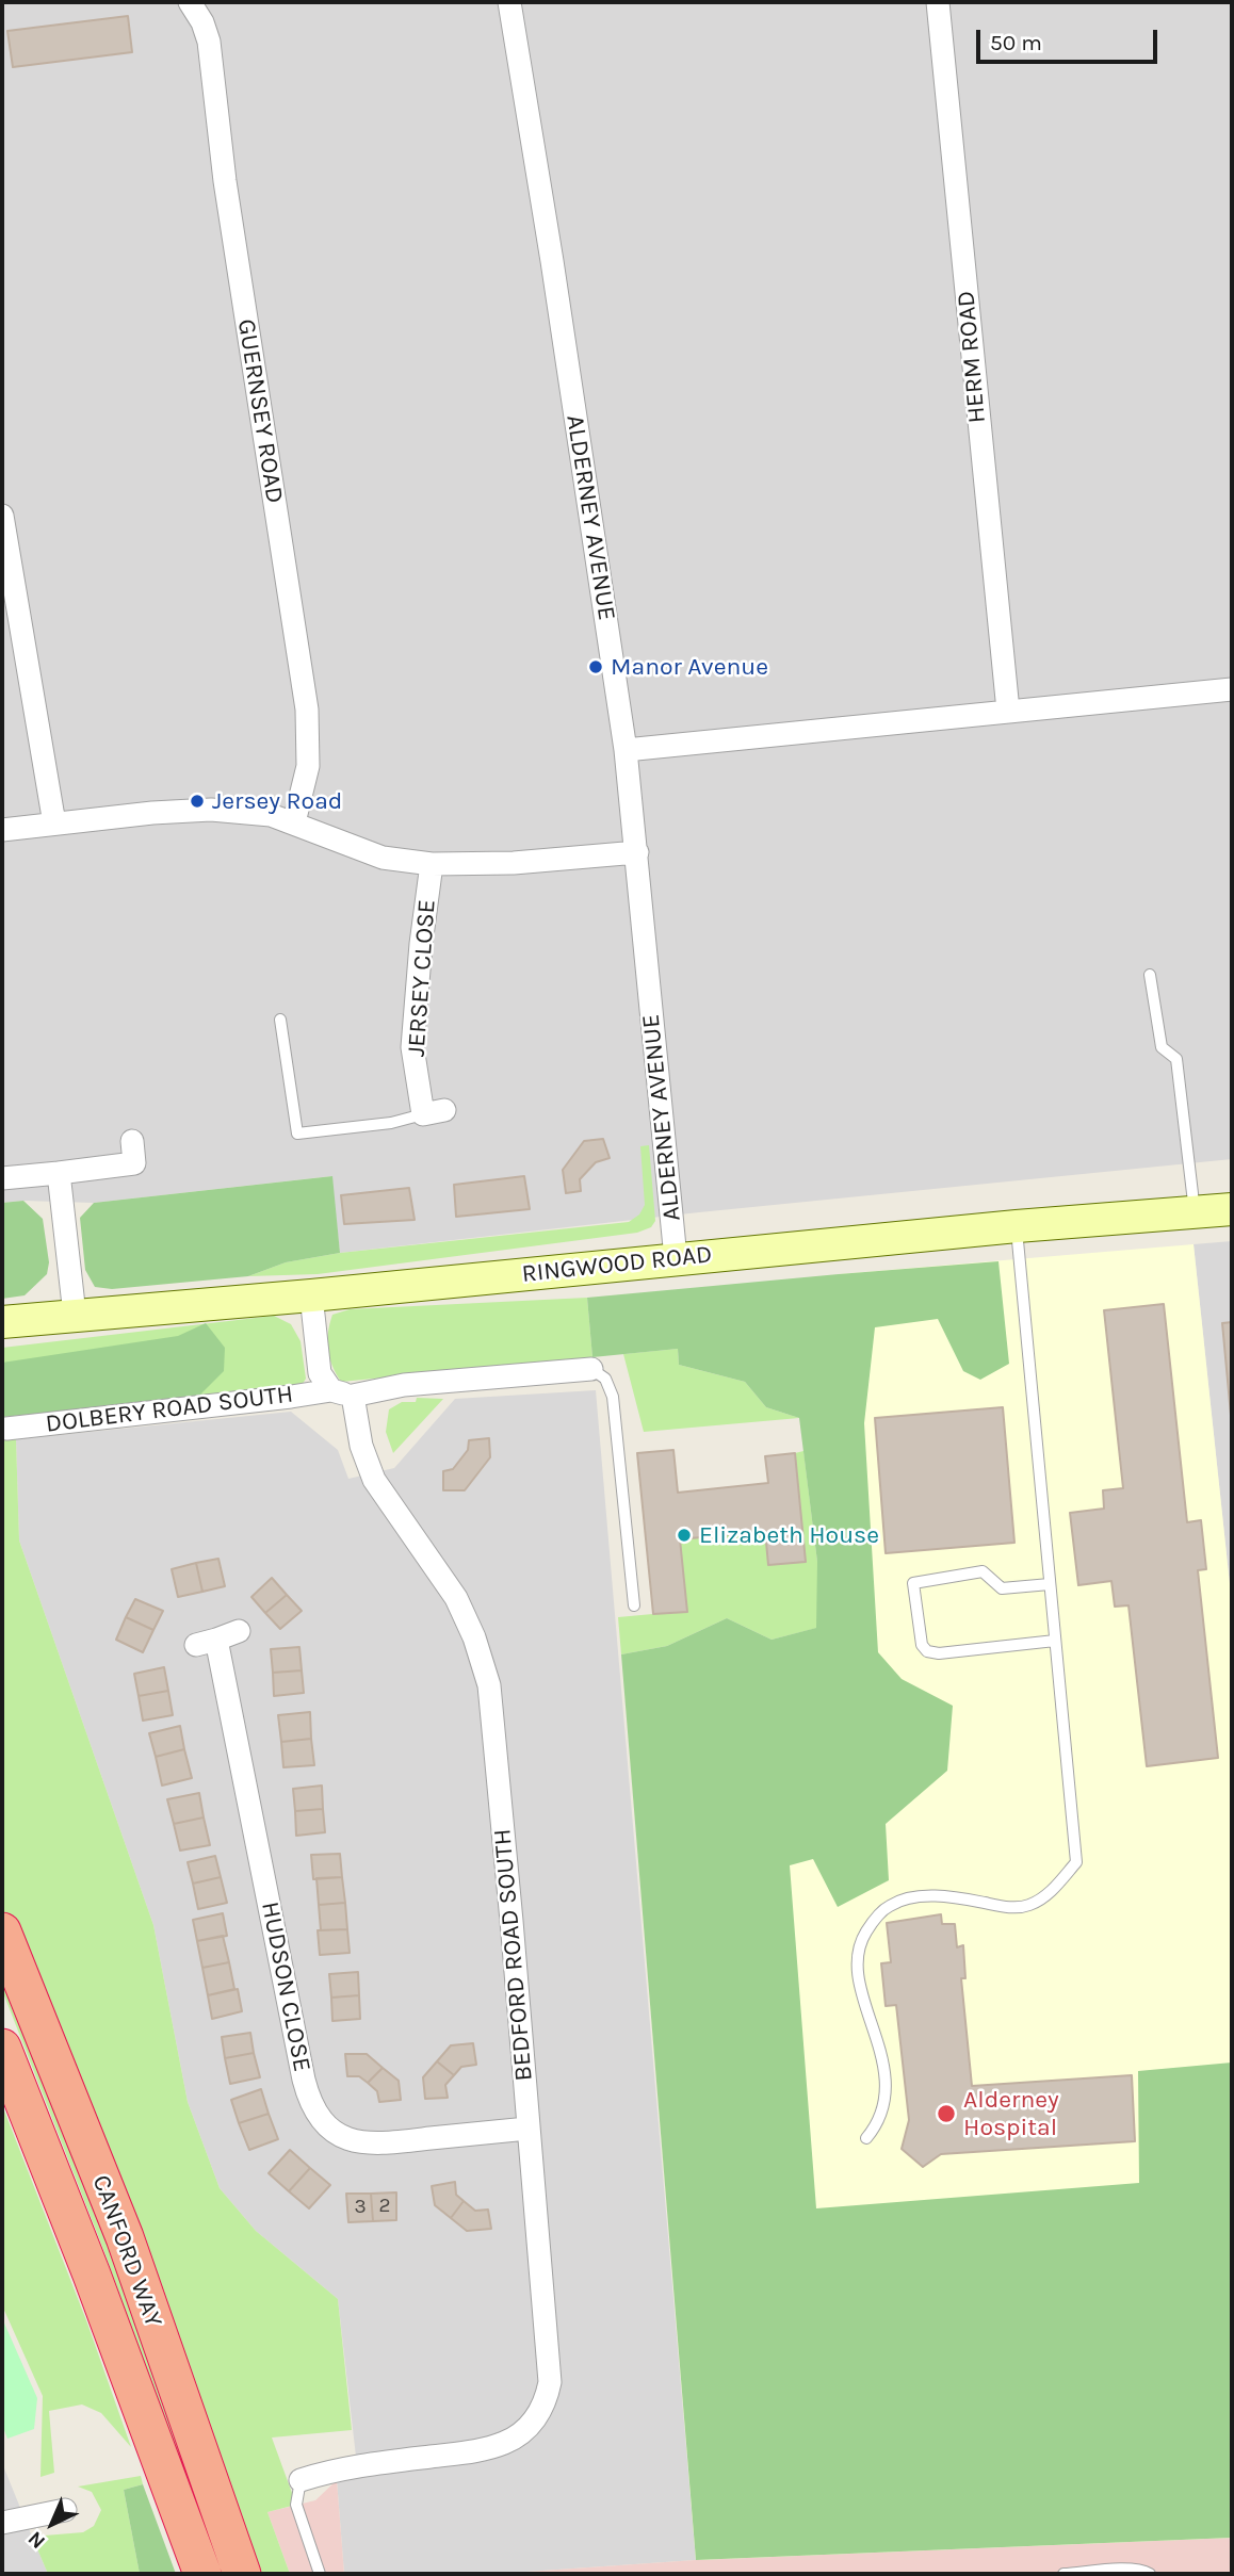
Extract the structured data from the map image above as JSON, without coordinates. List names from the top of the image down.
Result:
{
  "streets": {
    "highway": ["CANFORD WAY"],
    "main road": ["RINGWOOD ROAD"],
    "street": [
      "HERM ROAD",
      "GUERNSEY ROAD",
      "ALDERNEY AVENUE",
      "JERSEY CLOSE",
      "DOLBERY ROAD SOUTH",
      "BEDFORD ROAD SOUTH",
      "HUDSON CLOSE"
    ]
  },
  "crossings": [
    ["ALDERNEY AVENUE", "RINGWOOD ROAD"],
    ["RINGWOOD ROAD", "BEDFORD ROAD SOUTH"],
    ["DOLBERY ROAD SOUTH", "BEDFORD ROAD SOUTH"],
    ["BEDFORD ROAD SOUTH", "HUDSON CLOSE"]
  ],
  "places": [
    "Manor Avenue",
    "Jersey Road",
    "Elizabeth House",
    "Alderney Hospital"
  ],
  "house_numbers": ["2", "3"],
  "scale_bar": "50 m",
  "north": "bottom left"
}
